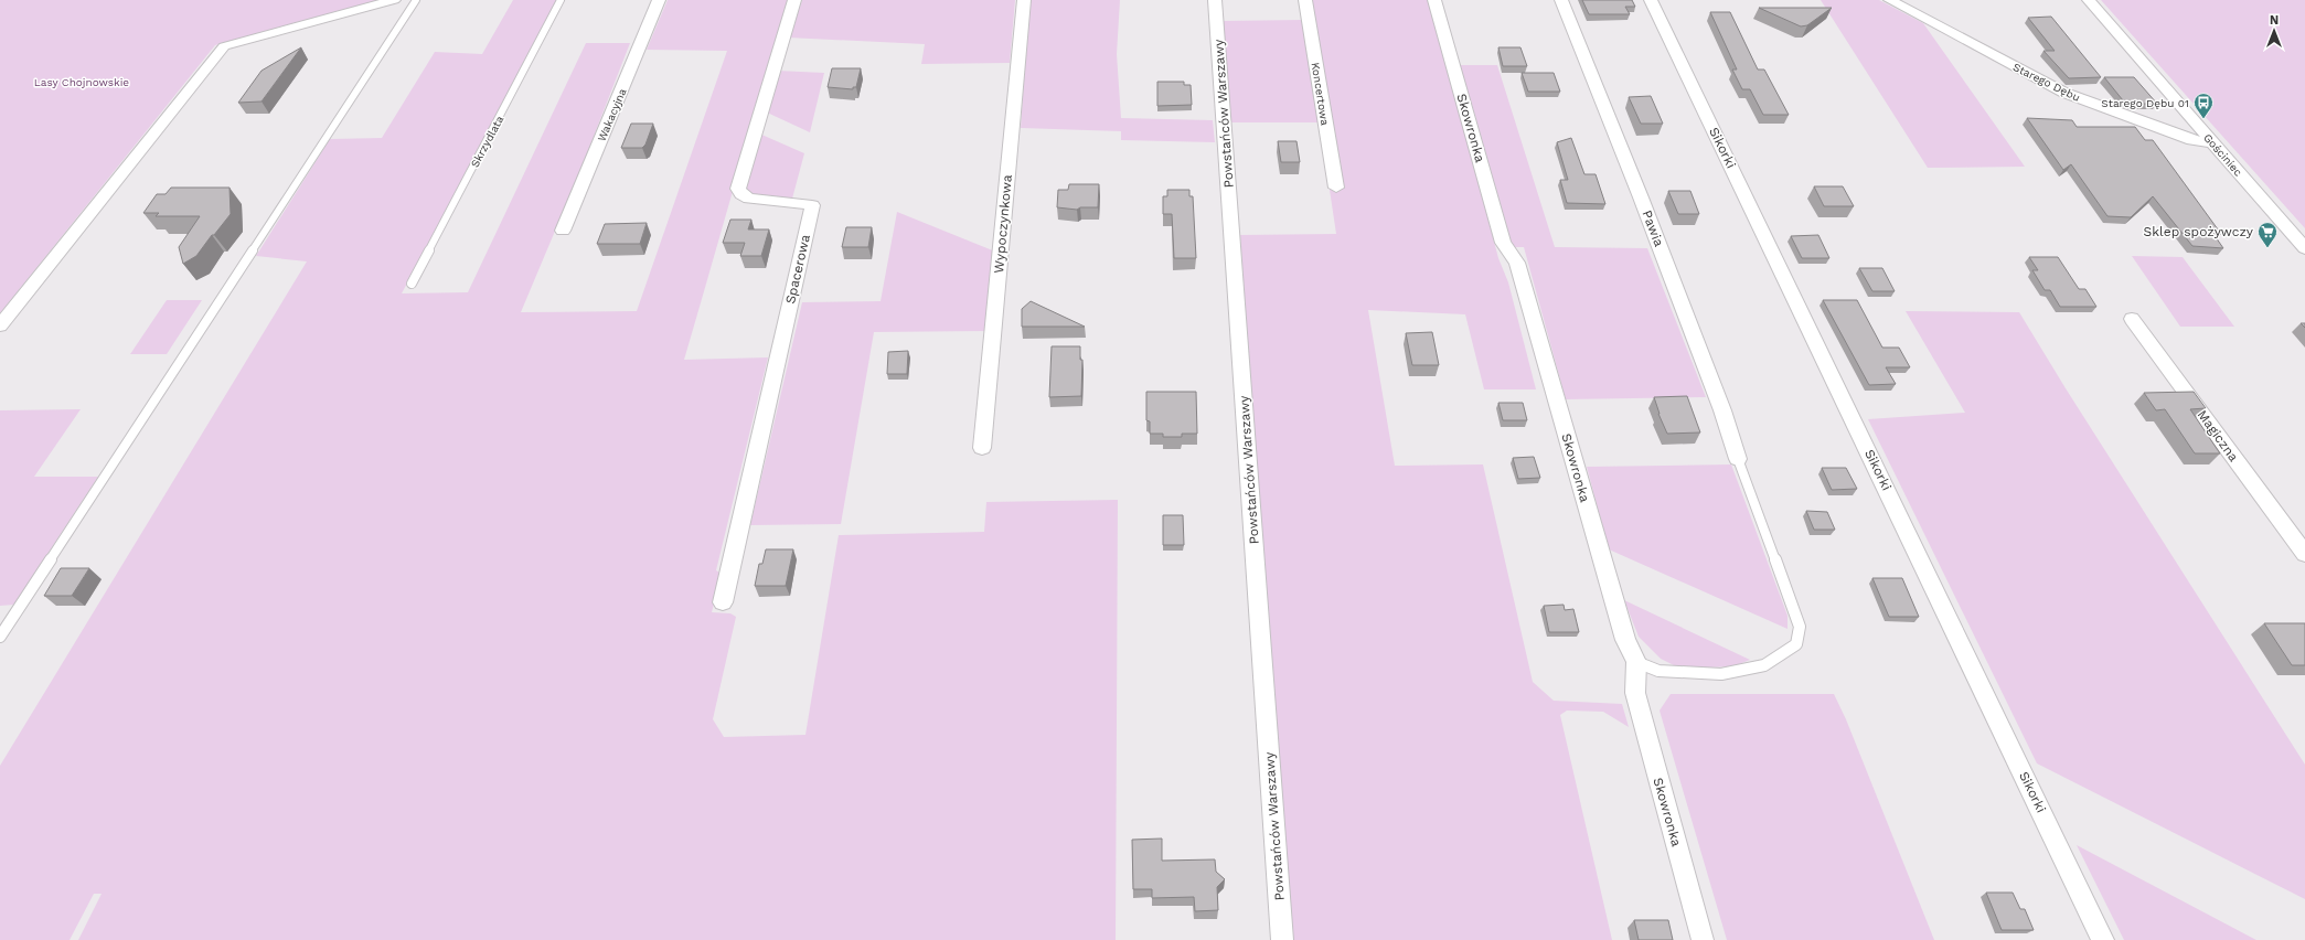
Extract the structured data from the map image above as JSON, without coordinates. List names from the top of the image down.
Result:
{
  "streets": {
    "street": [
      "Starego Dębu",
      "Koncertowa",
      "Powstańców Warszawy",
      "Wakacyjna",
      "Skowronka",
      "Sikorki",
      "Gościniec",
      "Wypoczynkowa",
      "Pawia",
      "Spacerowa",
      "Magiczna"
    ],
    "lane": ["Skrzydlata"]
  },
  "crossings": [
    ["Starego Dębu", "Gościniec"]
  ],
  "parks": ["Lasy Chojnowskie"],
  "places": {
    "bus stop": ["Starego Dębu 01"],
    "supermarket": ["Sklep spożywczy"]
  },
  "north": "top"
}
